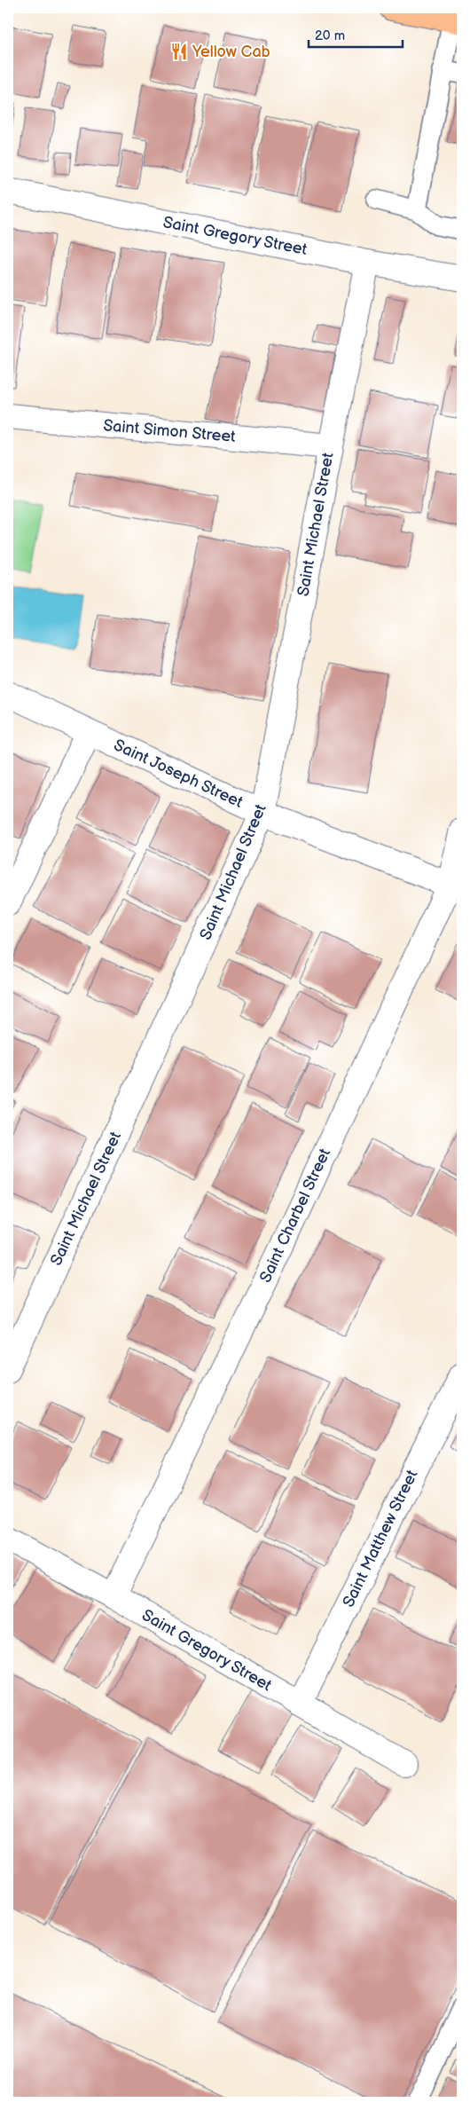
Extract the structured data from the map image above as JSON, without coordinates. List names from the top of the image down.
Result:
{
  "streets": {
    "street": [
      "Saint Gregory Street",
      "Saint Simon Street",
      "Saint Michael Street",
      "Saint Joseph Street",
      "Saint Charbel Street",
      "Saint Matthew Street"
    ]
  },
  "crossings": [
    ["Saint Gregory Street", "Saint Michael Street"],
    ["Saint Gregory Street", "Saint Charbel Street"],
    ["Saint Gregory Street", "Saint Matthew Street"],
    ["Saint Simon Street", "Saint Michael Street"],
    ["Saint Michael Street", "Saint Joseph Street"],
    ["Saint Joseph Street", "Saint Charbel Street"]
  ],
  "places": {
    "restaurant": ["Yellow Cab"]
  },
  "scale_bar": "20 m"
}
